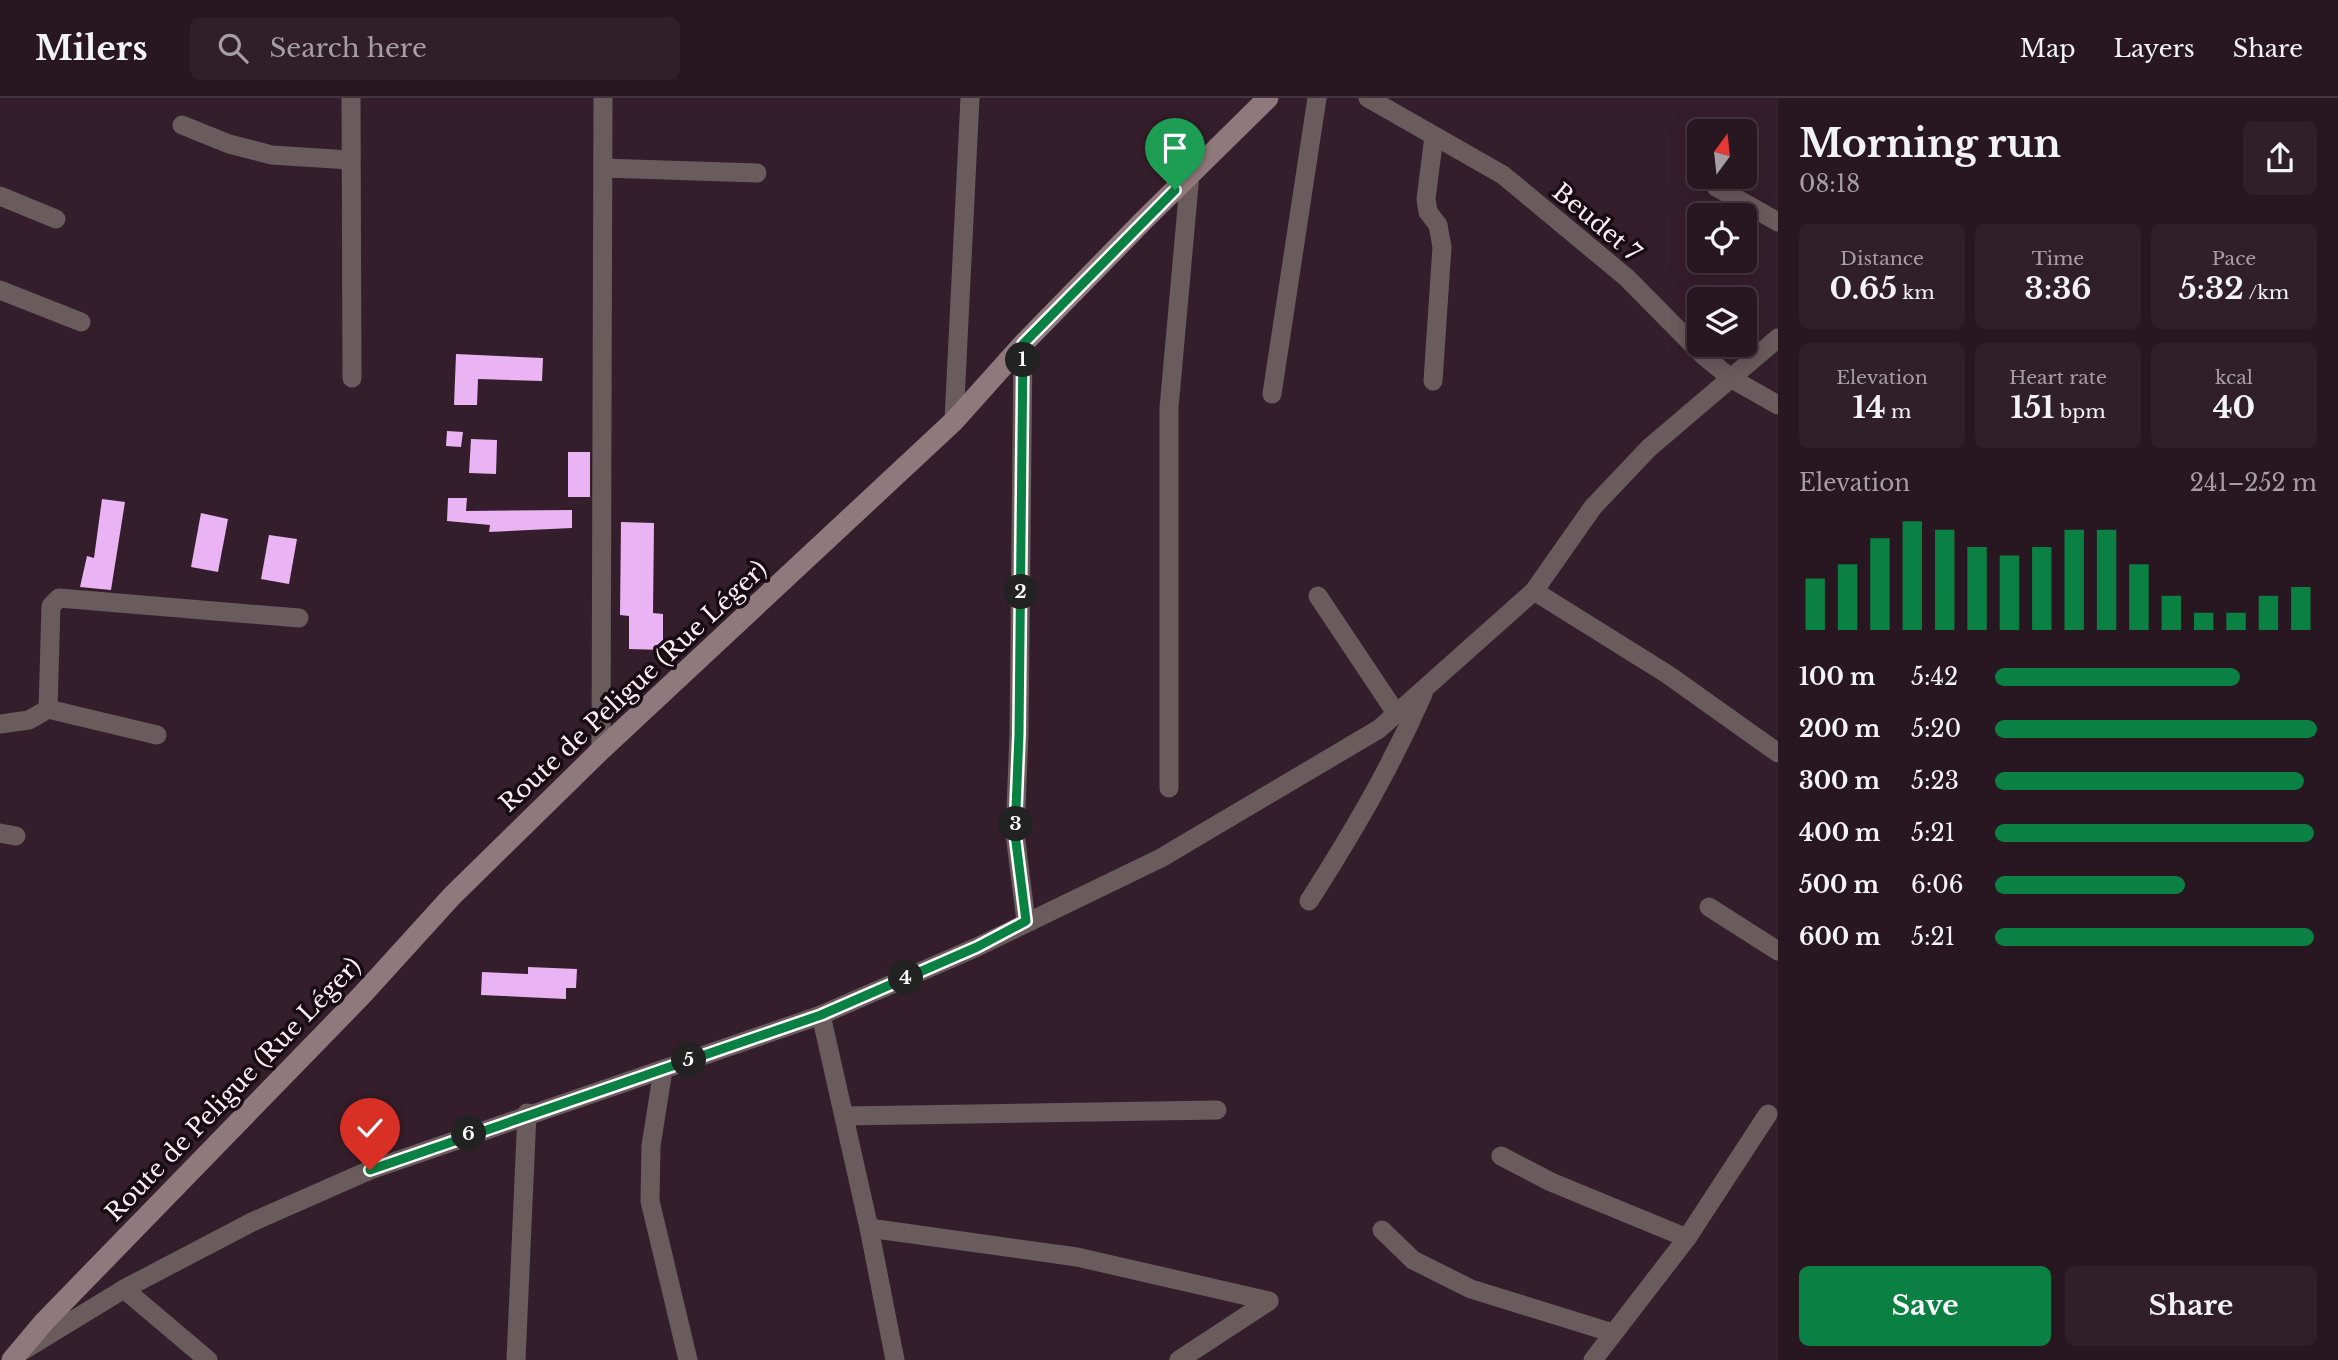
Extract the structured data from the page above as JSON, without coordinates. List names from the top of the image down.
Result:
{
  "streets": {
    "street": ["Beudet 7", "Route de Peligue (Rue Léger)"]
  },
  "north": "top",
  "page": {
    "header": "Milers",
    "search": "Search here",
    "nav": ["Map", "Layers", "Share"],
    "heading": ["Morning run", "08:18"],
    "stats": [
      ["Distance", "0.65 km"],
      ["Time", "3:36"],
      ["Pace", "5:32 /km"],
      ["Elevation", "14 m"],
      ["Heart rate", "151 bpm"],
      ["kcal", "40"]
    ],
    "pins": [
      "1",
      "2",
      "3",
      "4",
      "5",
      "6"
    ],
    "chart": ["Elevation", "241–252 m"],
    "list": [
      {
        "name": "100 m",
        "note": "5:42"
      },
      {
        "name": "200 m",
        "note": "5:20"
      },
      {
        "name": "300 m",
        "note": "5:23"
      },
      {
        "name": "400 m",
        "note": "5:21"
      },
      {
        "name": "500 m",
        "note": "6:06"
      },
      {
        "name": "600 m",
        "note": "5:21"
      }
    ],
    "buttons": ["Save", "Share"]
  }
}
